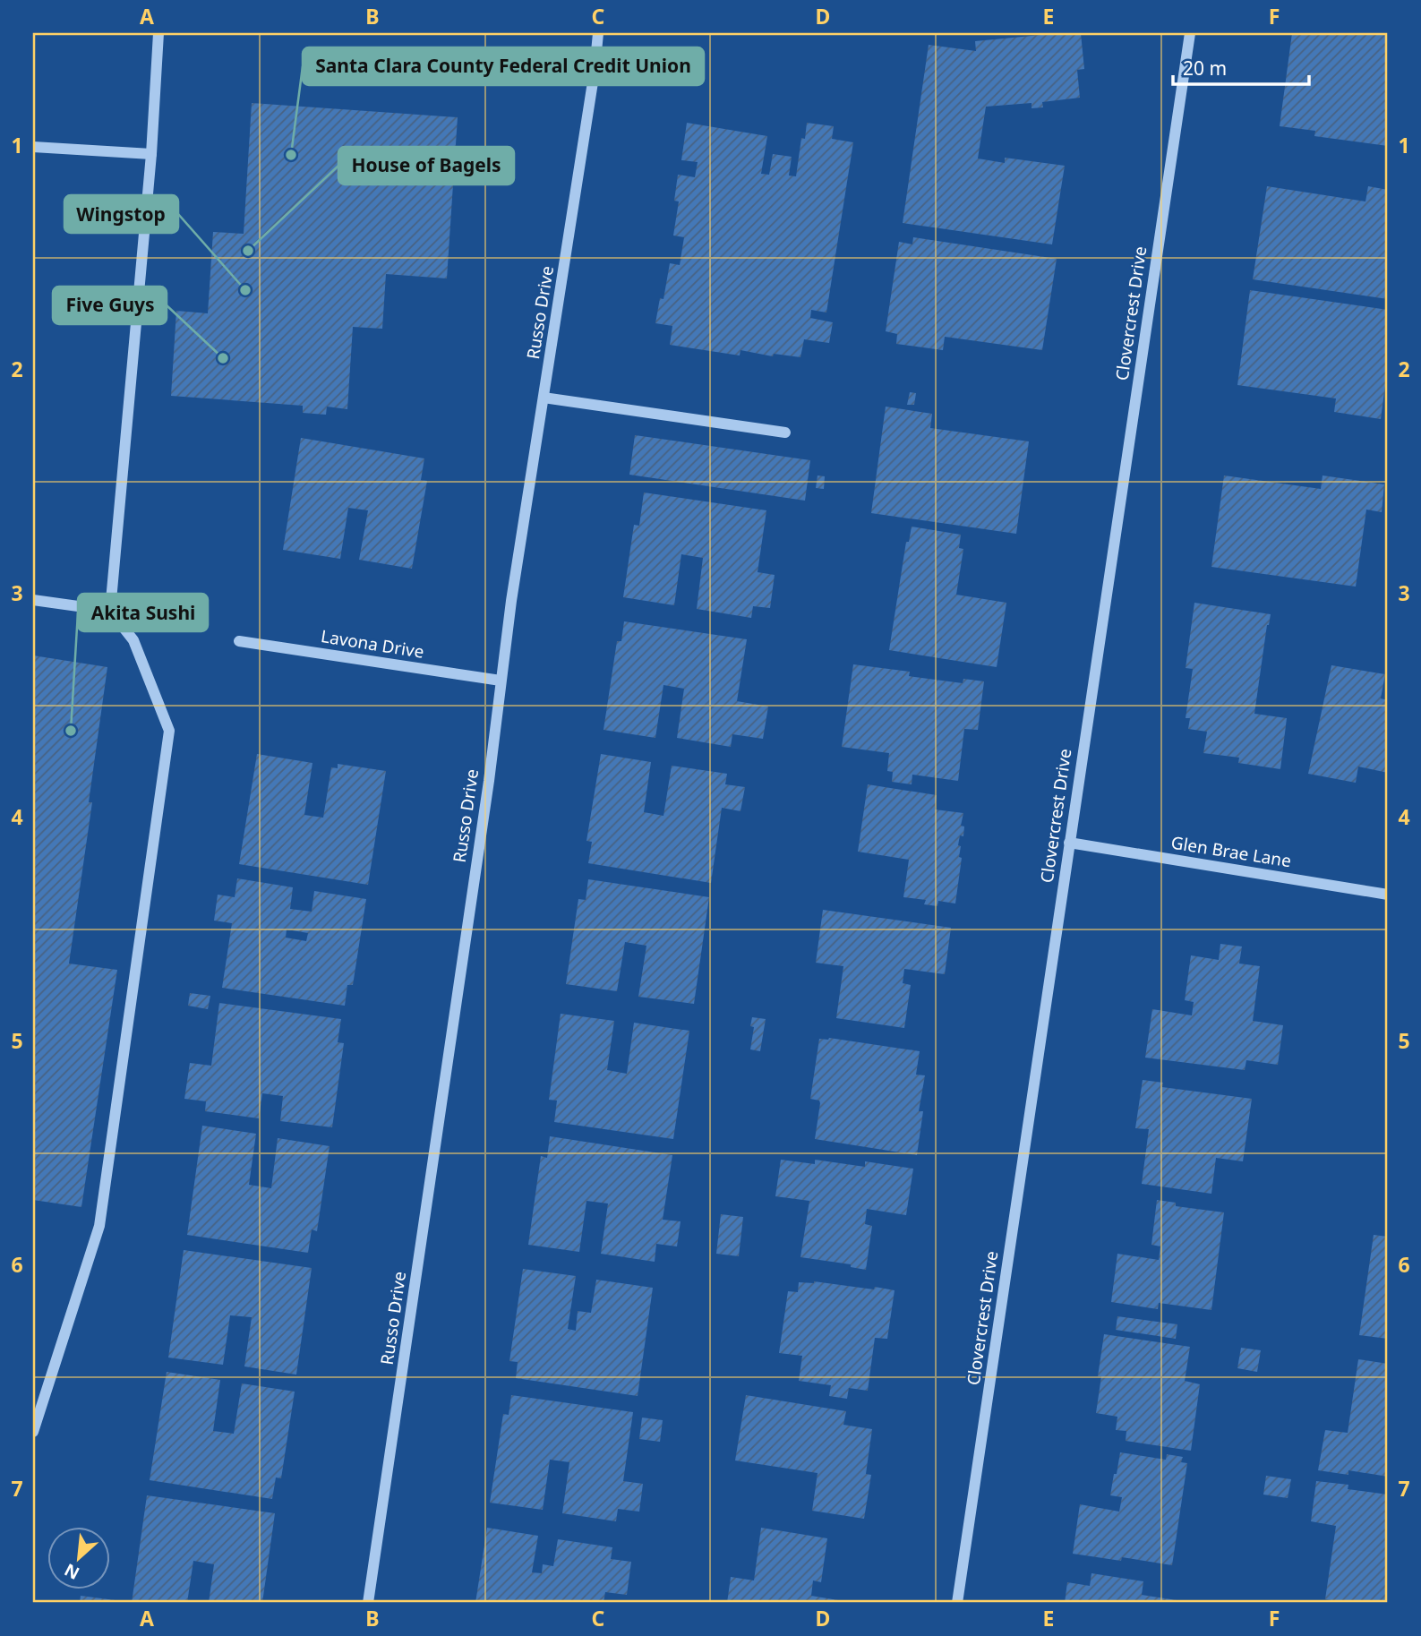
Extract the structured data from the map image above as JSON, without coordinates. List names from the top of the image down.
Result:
{
  "streets": {
    "street": [
      "Russo Drive",
      "Clovercrest Drive",
      "Lavona Drive",
      "Glen Brae Lane"
    ]
  },
  "crossings": [
    ["Russo Drive", "Lavona Drive"],
    ["Clovercrest Drive", "Glen Brae Lane"]
  ],
  "places": [
    "Santa Clara County Federal Credit Union",
    "House of Bagels",
    "Wingstop",
    "Five Guys",
    "Akita Sushi"
  ],
  "scale_bar": "20 m",
  "north": "bottom left",
  "grid": {
    "columns": [
      "A",
      "B",
      "C",
      "D",
      "E",
      "F"
    ],
    "rows": [
      "1",
      "2",
      "3",
      "4",
      "5",
      "6",
      "7"
    ]
  }
}
